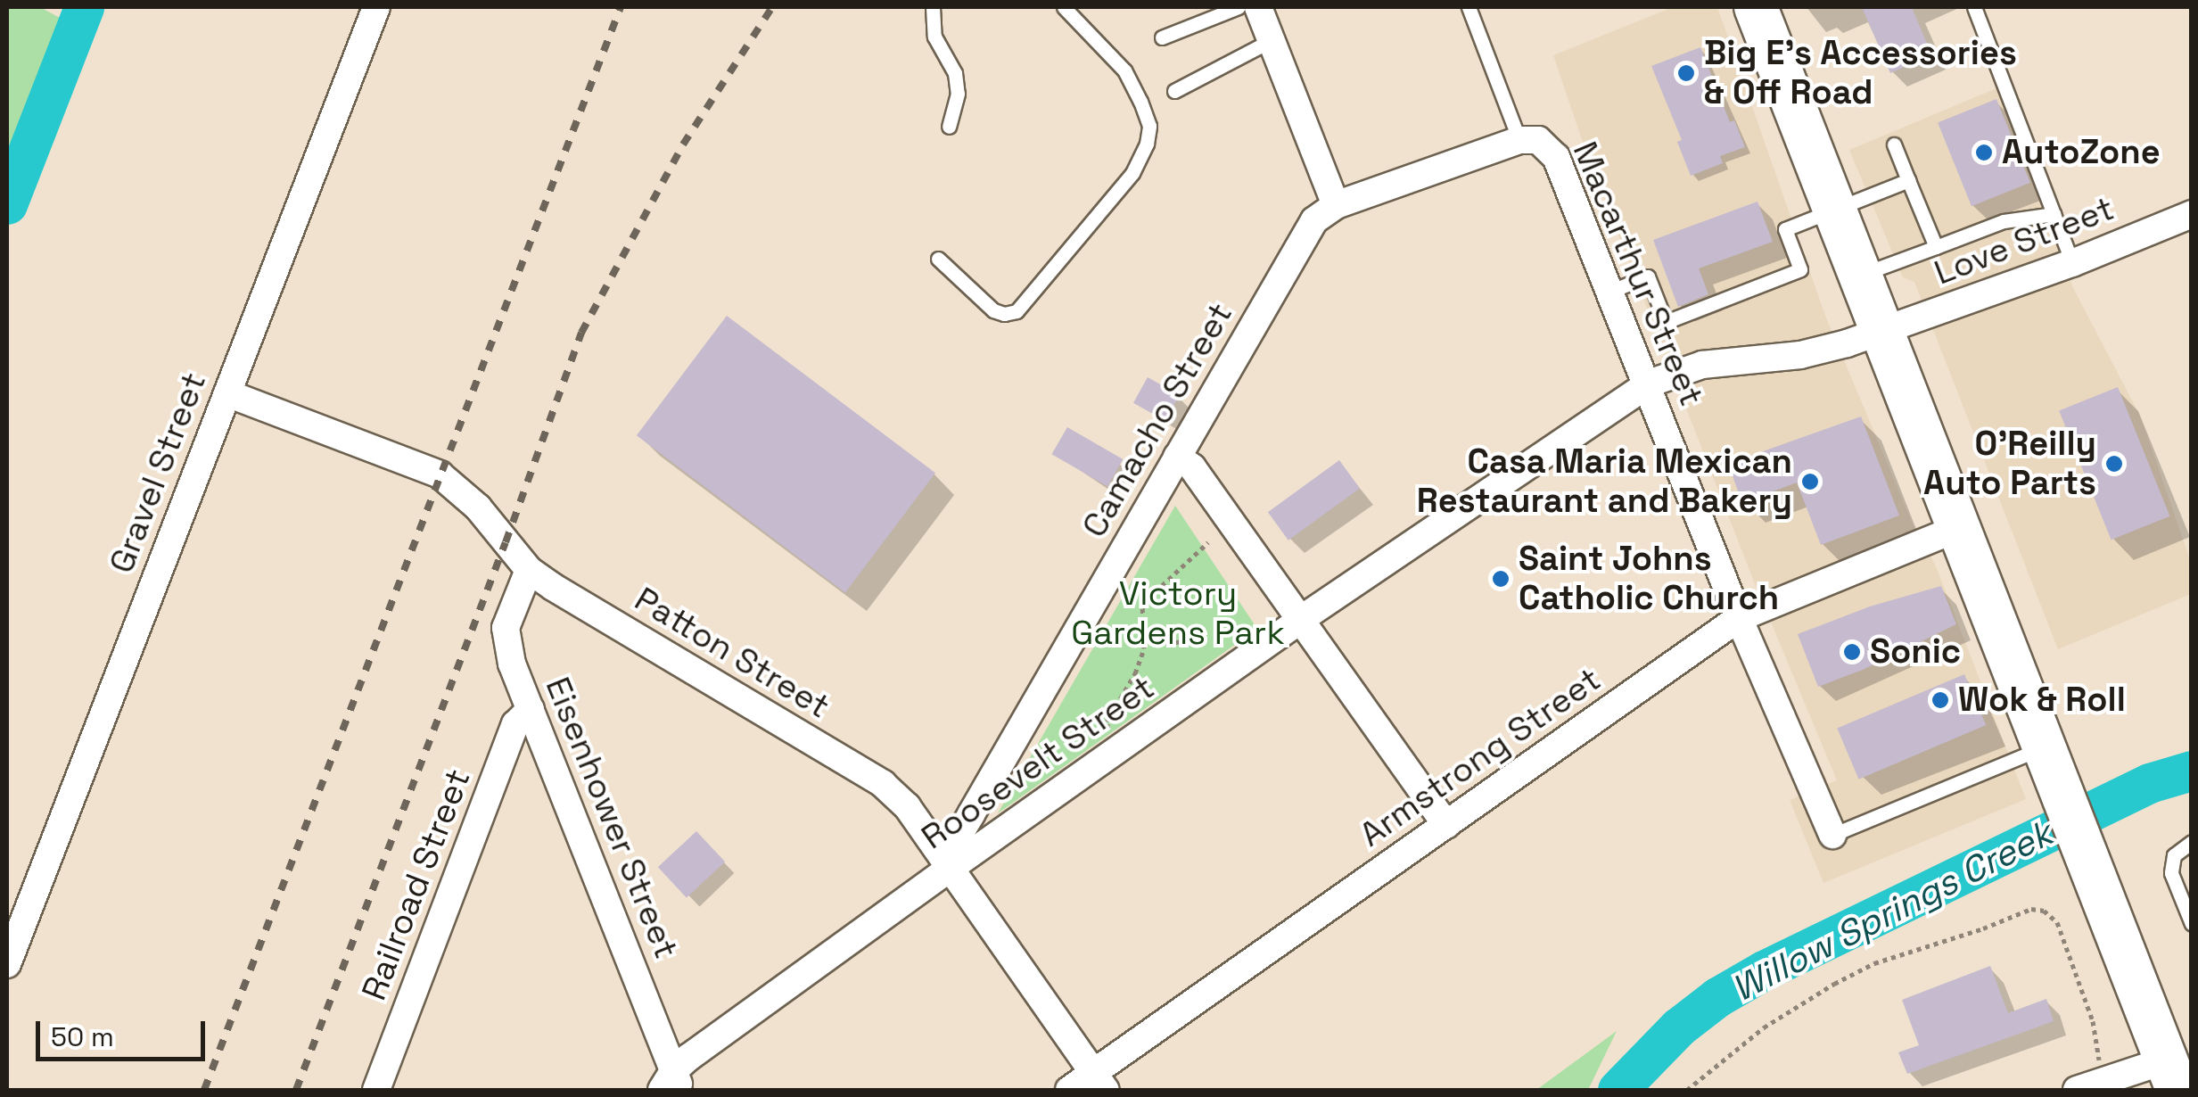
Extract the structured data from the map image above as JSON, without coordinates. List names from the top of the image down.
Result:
{
  "streets": {
    "street": [
      "Love Street",
      "Macarthur Street",
      "Camacho Street",
      "Gravel Street",
      "Patton Street",
      "Armstrong Street",
      "Roosevelt Street",
      "Eisenhower Street",
      "Railroad Street"
    ]
  },
  "crossings": [
    ["Love Street", "Roosevelt Street"],
    ["Macarthur Street", "Camacho Street"],
    ["Macarthur Street", "Armstrong Street"],
    ["Macarthur Street", "Roosevelt Street"],
    ["Camacho Street", "Patton Street"],
    ["Camacho Street", "Roosevelt Street"],
    ["Gravel Street", "Patton Street"],
    ["Patton Street", "Armstrong Street"],
    ["Patton Street", "Roosevelt Street"],
    ["Patton Street", "Eisenhower Street"],
    ["Roosevelt Street", "Eisenhower Street"],
    ["Eisenhower Street", "Railroad Street"]
  ],
  "water": ["Willow Springs Creek"],
  "parks": ["Victory Gardens Park"],
  "places": [
    "Big E's Accessories & Off Road",
    "AutoZone",
    "O'Reilly Auto Parts",
    "Casa Maria Mexican Restaurant and Bakery",
    "Saint Johns Catholic Church",
    "Sonic",
    "Wok & Roll"
  ],
  "scale_bar": "50 m"
}
